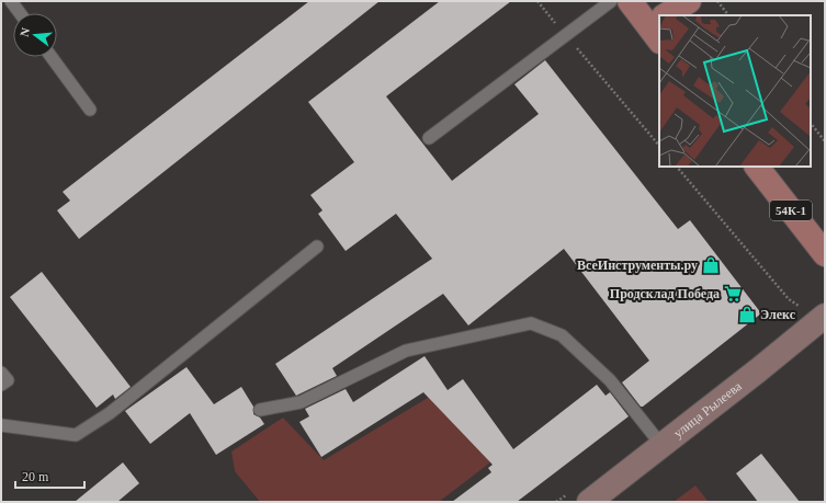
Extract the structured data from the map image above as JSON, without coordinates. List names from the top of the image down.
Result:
{
  "streets": {
    "main road": ["54К-1"],
    "street": ["улица Рылеева"]
  },
  "places": {
    "shop": ["ВсеИнструменты.ру", "Элекс"],
    "supermarket": ["Продсклад Победа"]
  },
  "scale_bar": "20 m",
  "north": "left"
}
